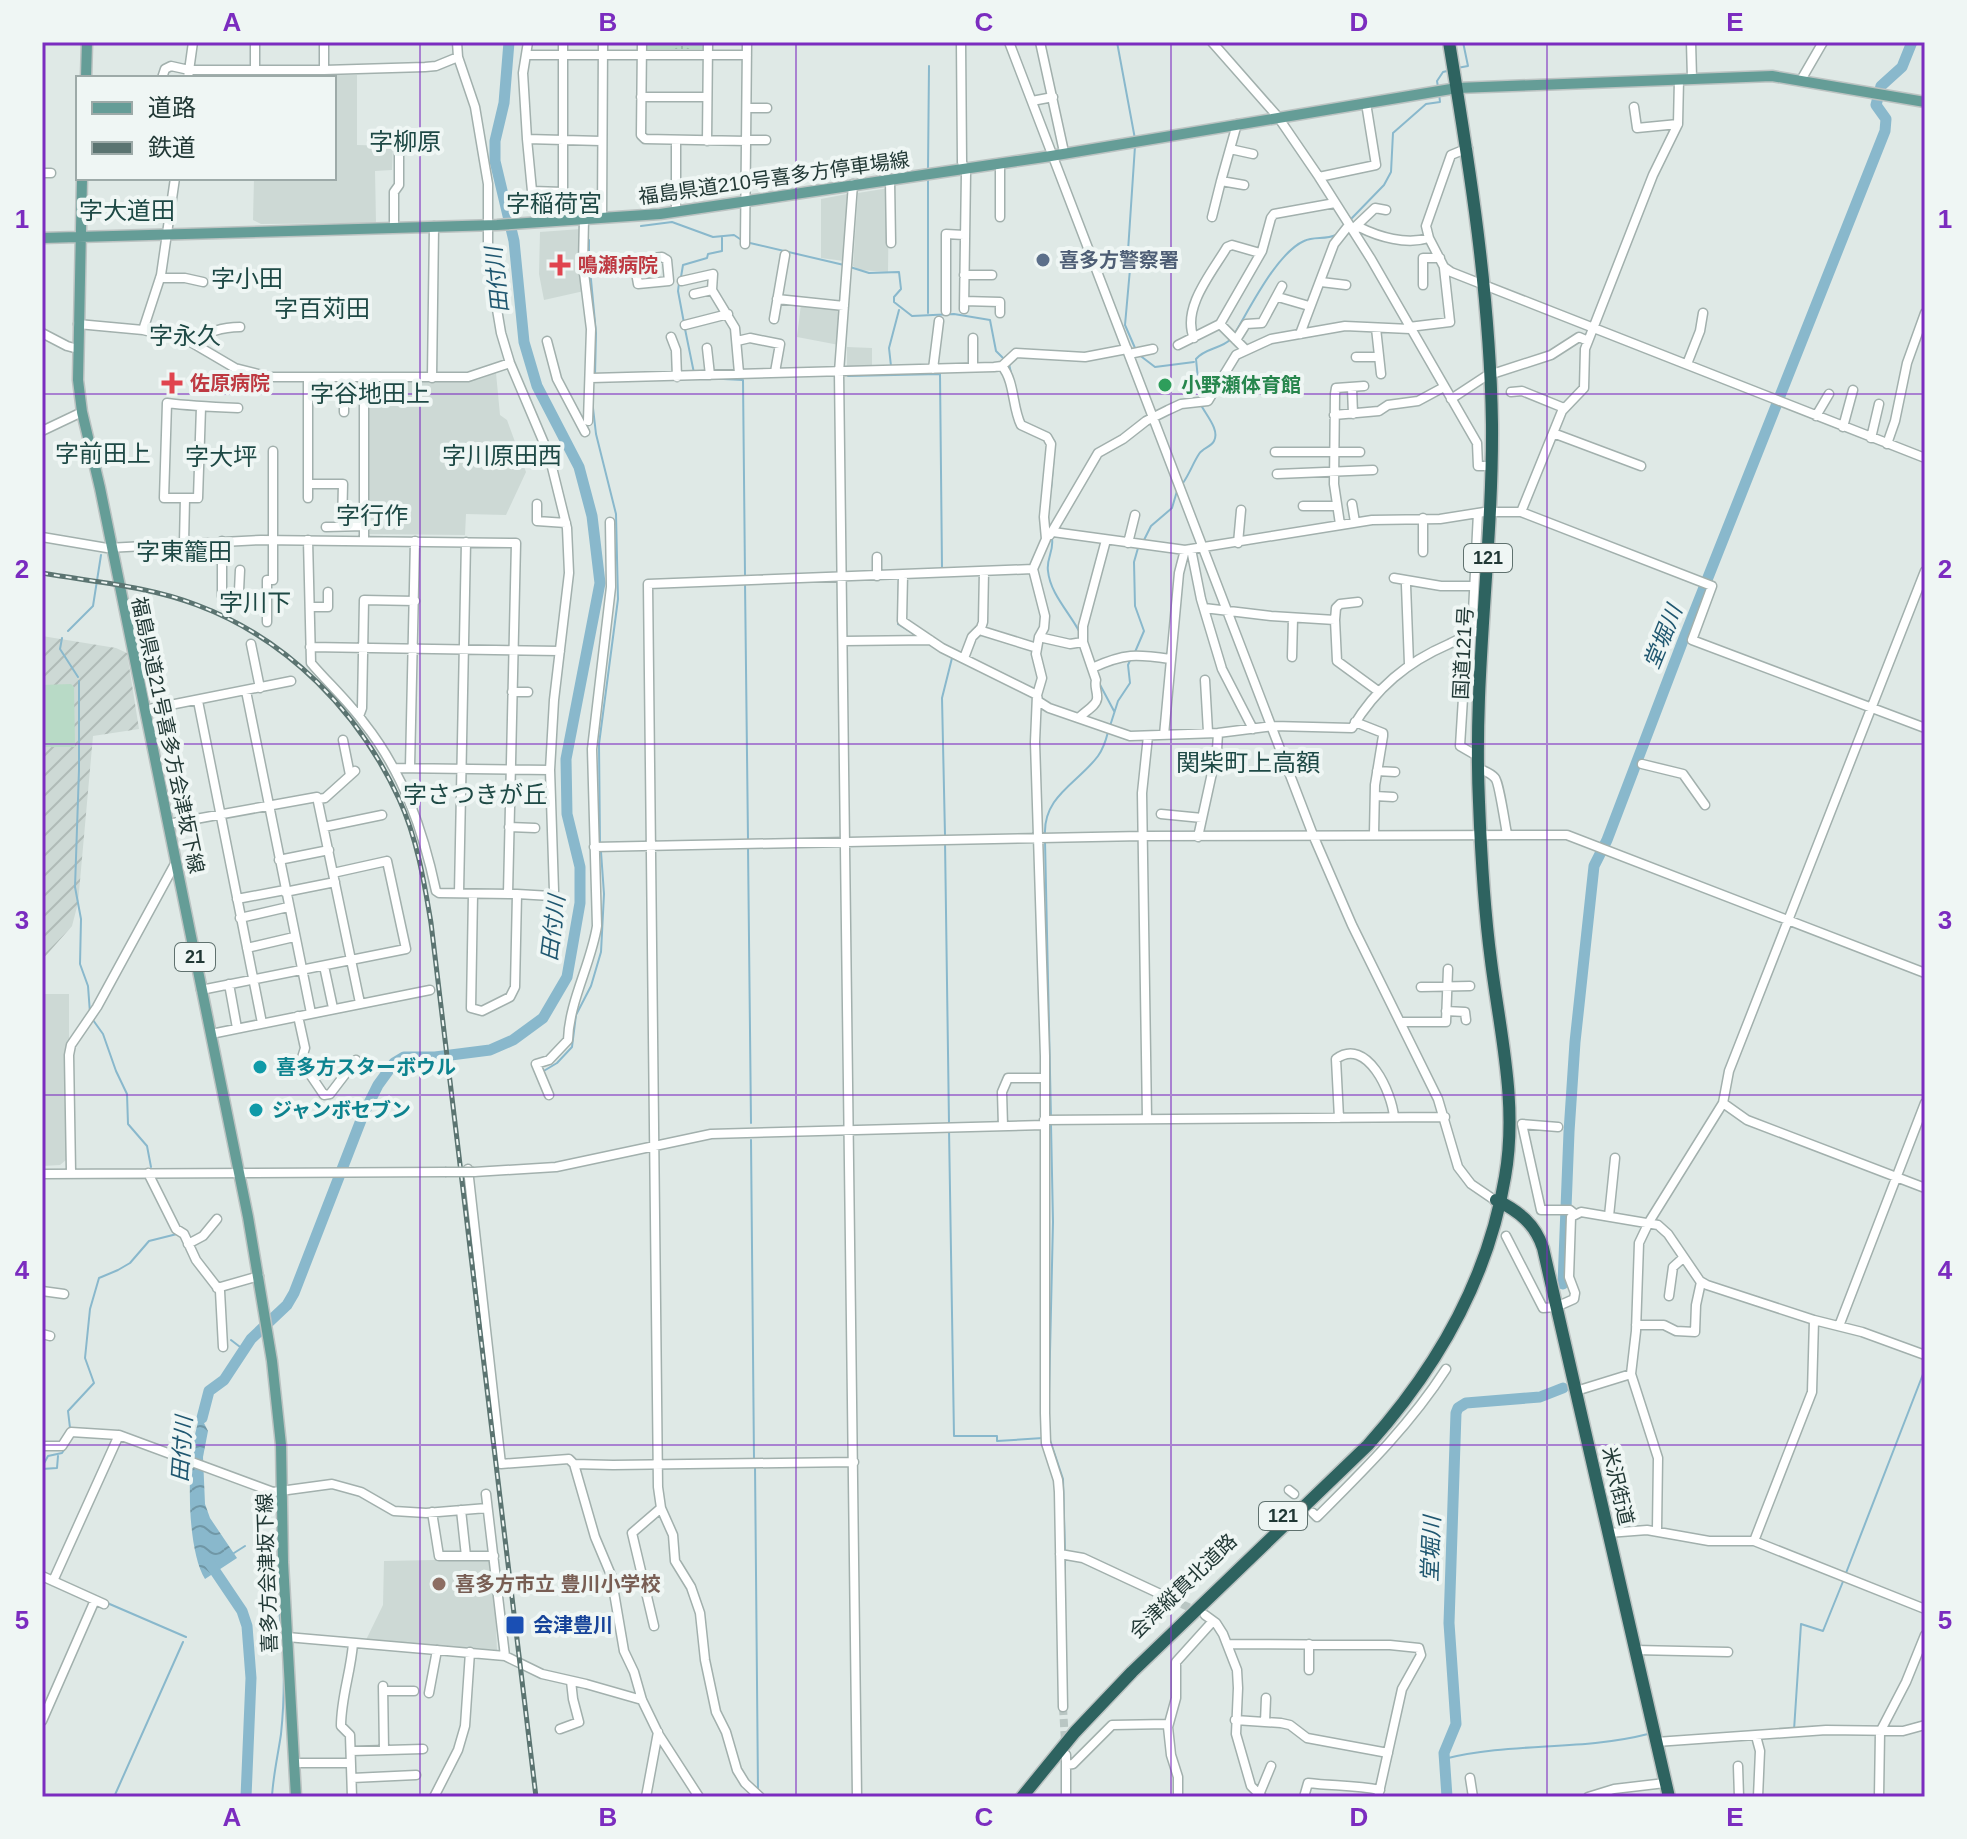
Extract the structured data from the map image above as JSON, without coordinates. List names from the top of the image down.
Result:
{
  "streets": {
    "highway": [
      "121",
      "国道121号",
      "米沢街道",
      "会津縦貫北道路"
    ],
    "main road": [
      "福島県道210号喜多方停車場線",
      "福島県道21号喜多方会津坂下線",
      "21",
      "喜多方会津坂下線"
    ]
  },
  "crossings": [
    ["福島県道210号喜多方停車場線", "国道121号"],
    ["福島県道210号喜多方停車場線", "福島県道21号喜多方会津坂下線"],
    ["国道121号", "米沢街道"],
    ["国道121号", "会津縦貫北道路"],
    ["福島県道21号喜多方会津坂下線", "喜多方会津坂下線"],
    ["米沢街道", "会津縦貫北道路"]
  ],
  "districts": [
    "字柳原",
    "字稲荷宮",
    "字大道田",
    "字小田",
    "字百苅田",
    "字永久",
    "字谷地田上",
    "字前田上",
    "字川原田西",
    "字大坪",
    "字行作",
    "字東籠田",
    "字川下",
    "関柴町上高額",
    "字さつきが丘"
  ],
  "water": ["田付川", "堂堀川"],
  "places": {
    "other": [
      "喜多方警察署",
      "小野瀬体育館",
      "喜多方スターボウル",
      "ジャンボセブン",
      "喜多方市立 豊川小学校"
    ],
    "health": ["鳴瀬病院", "佐原病院"],
    "transit": ["会津豊川"]
  },
  "legend": ["道路", "鉄道"],
  "grid": {
    "columns": [
      "A",
      "B",
      "C",
      "D",
      "E"
    ],
    "rows": [
      "1",
      "2",
      "3",
      "4",
      "5"
    ]
  }
}
